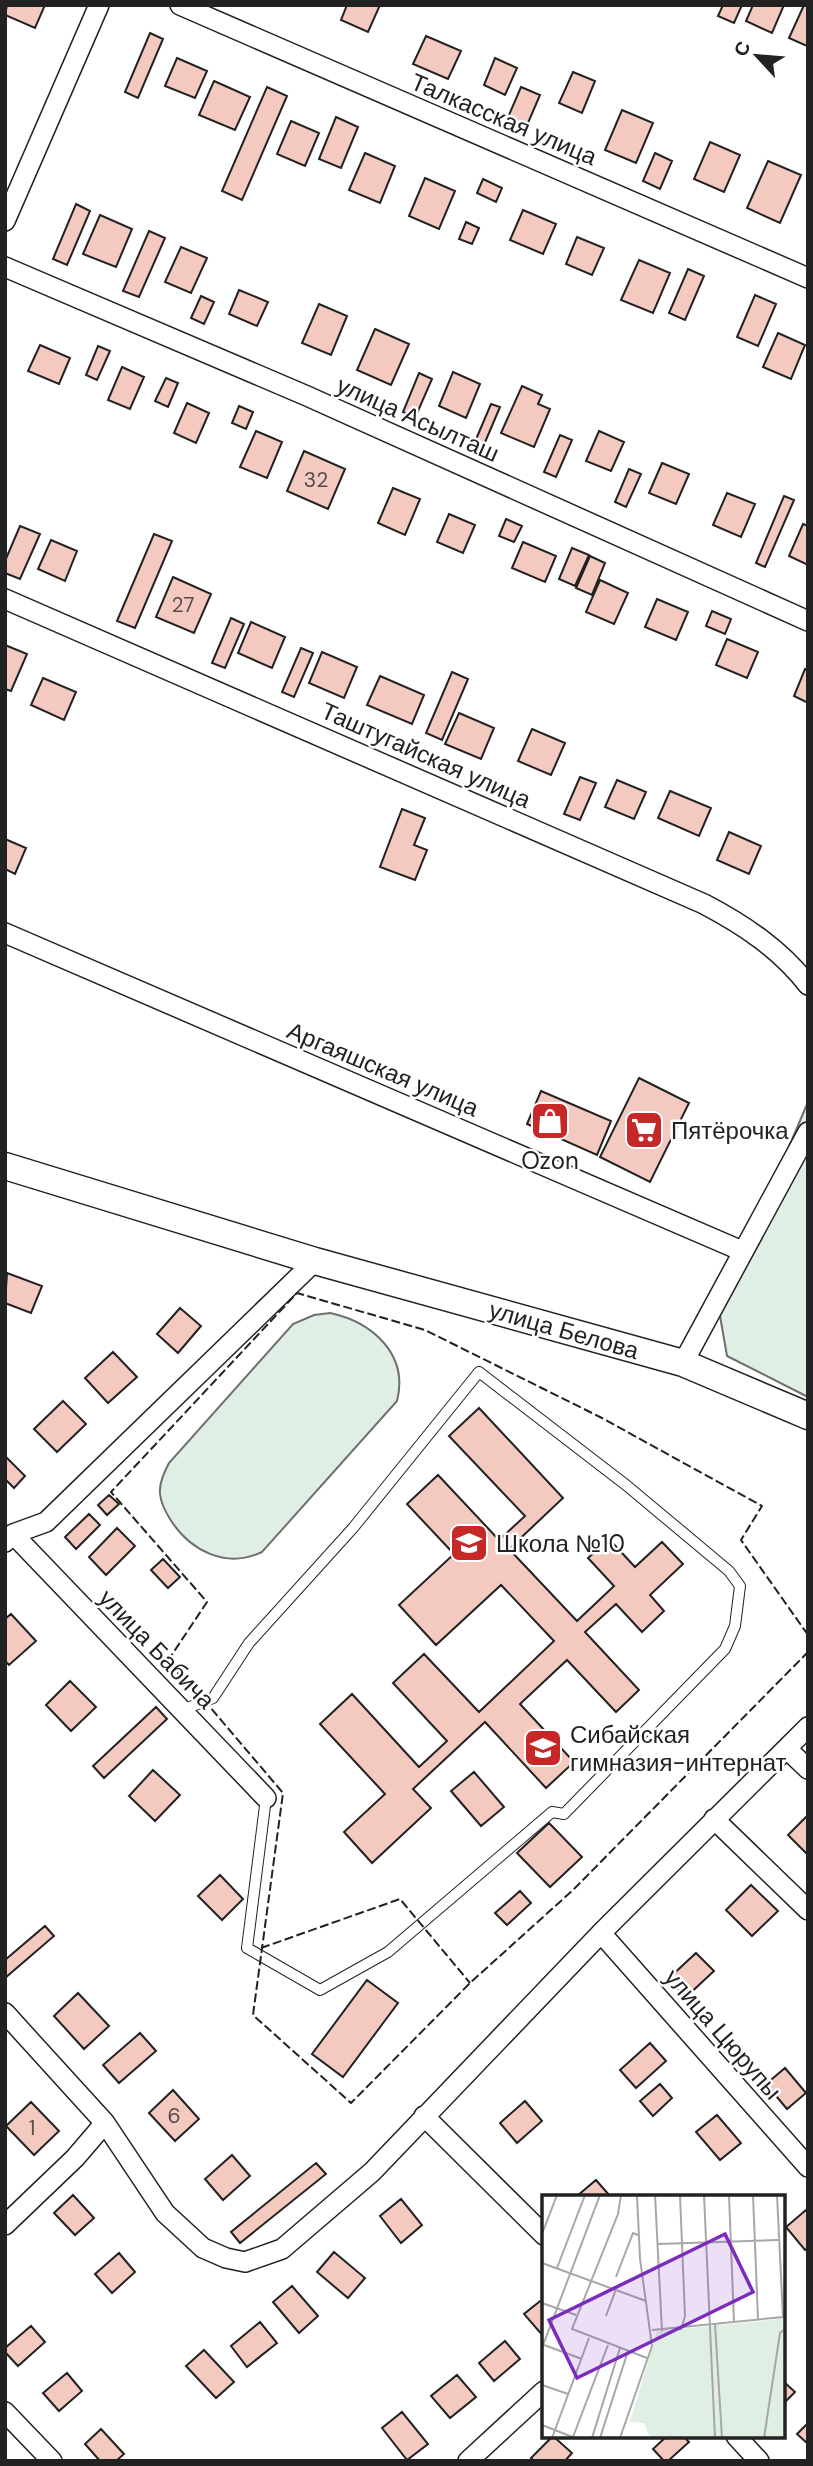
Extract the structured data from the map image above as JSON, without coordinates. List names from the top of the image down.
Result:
{
  "streets": {
    "main road": ["улица Белова"],
    "street": [
      "Талкасская улица",
      "улица Асылташ",
      "Таштугайская улица",
      "Аргаяшская улица",
      "улица Бабича",
      "улица Цюрупы"
    ]
  },
  "places": {
    "shop": ["Ozon"],
    "supermarket": ["Пятёрочка"],
    "school or university": ["Школа №10", "Сибайская гимназия-интернат"]
  },
  "house_numbers": [
    "32",
    "27",
    "6",
    "1"
  ],
  "north": "top left"
}
